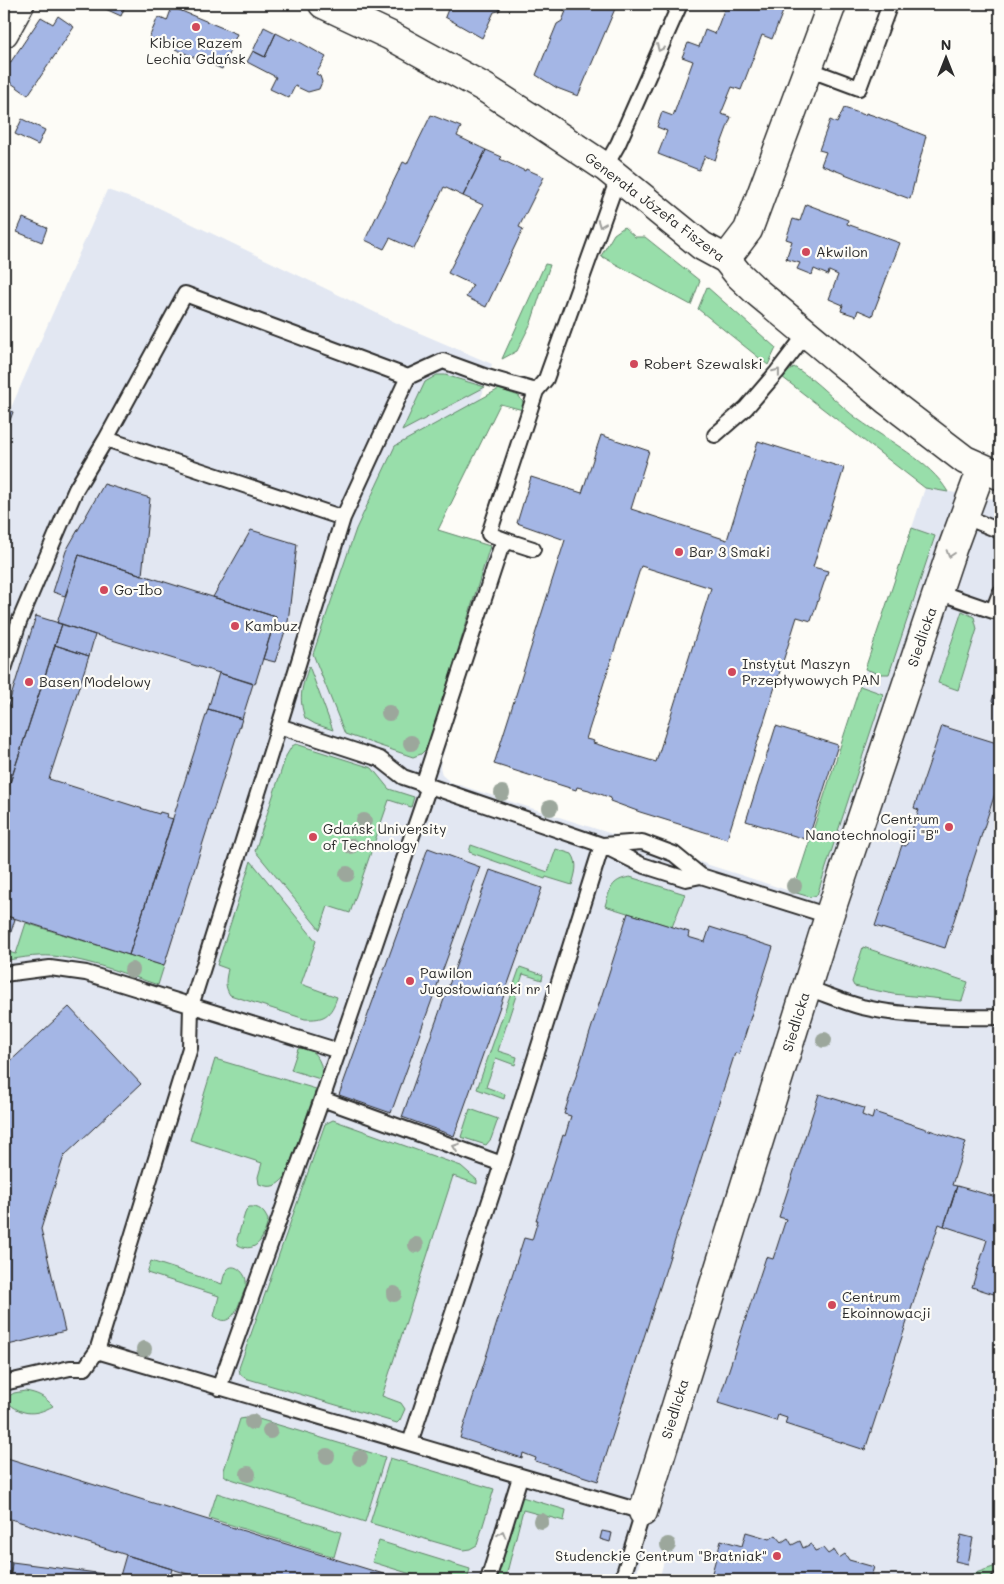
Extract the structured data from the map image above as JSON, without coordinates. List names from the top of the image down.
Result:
{
  "streets": {
    "street": ["Generała Józefa Fiszera", "Siedlicka"]
  },
  "crossings": [
    ["Generała Józefa Fiszera", "Siedlicka"]
  ],
  "places": [
    "Kibice Razem Lechia Gdańsk",
    "Akwilon",
    "Robert Szewalski",
    "Bar 3 Smaki",
    "Go-Ibo",
    "Kambuz",
    "Instytut Maszyn Przepływowych PAN",
    "Basen Modelowy",
    "Centrum Nanotechnologii \"B\"",
    "Gdańsk University of Technology",
    "Pawilon Jugosłowiański nr 1",
    "Centrum Ekoinnowacji",
    "Studenckie Centrum \"Bratniak\""
  ],
  "north": "top"
}
